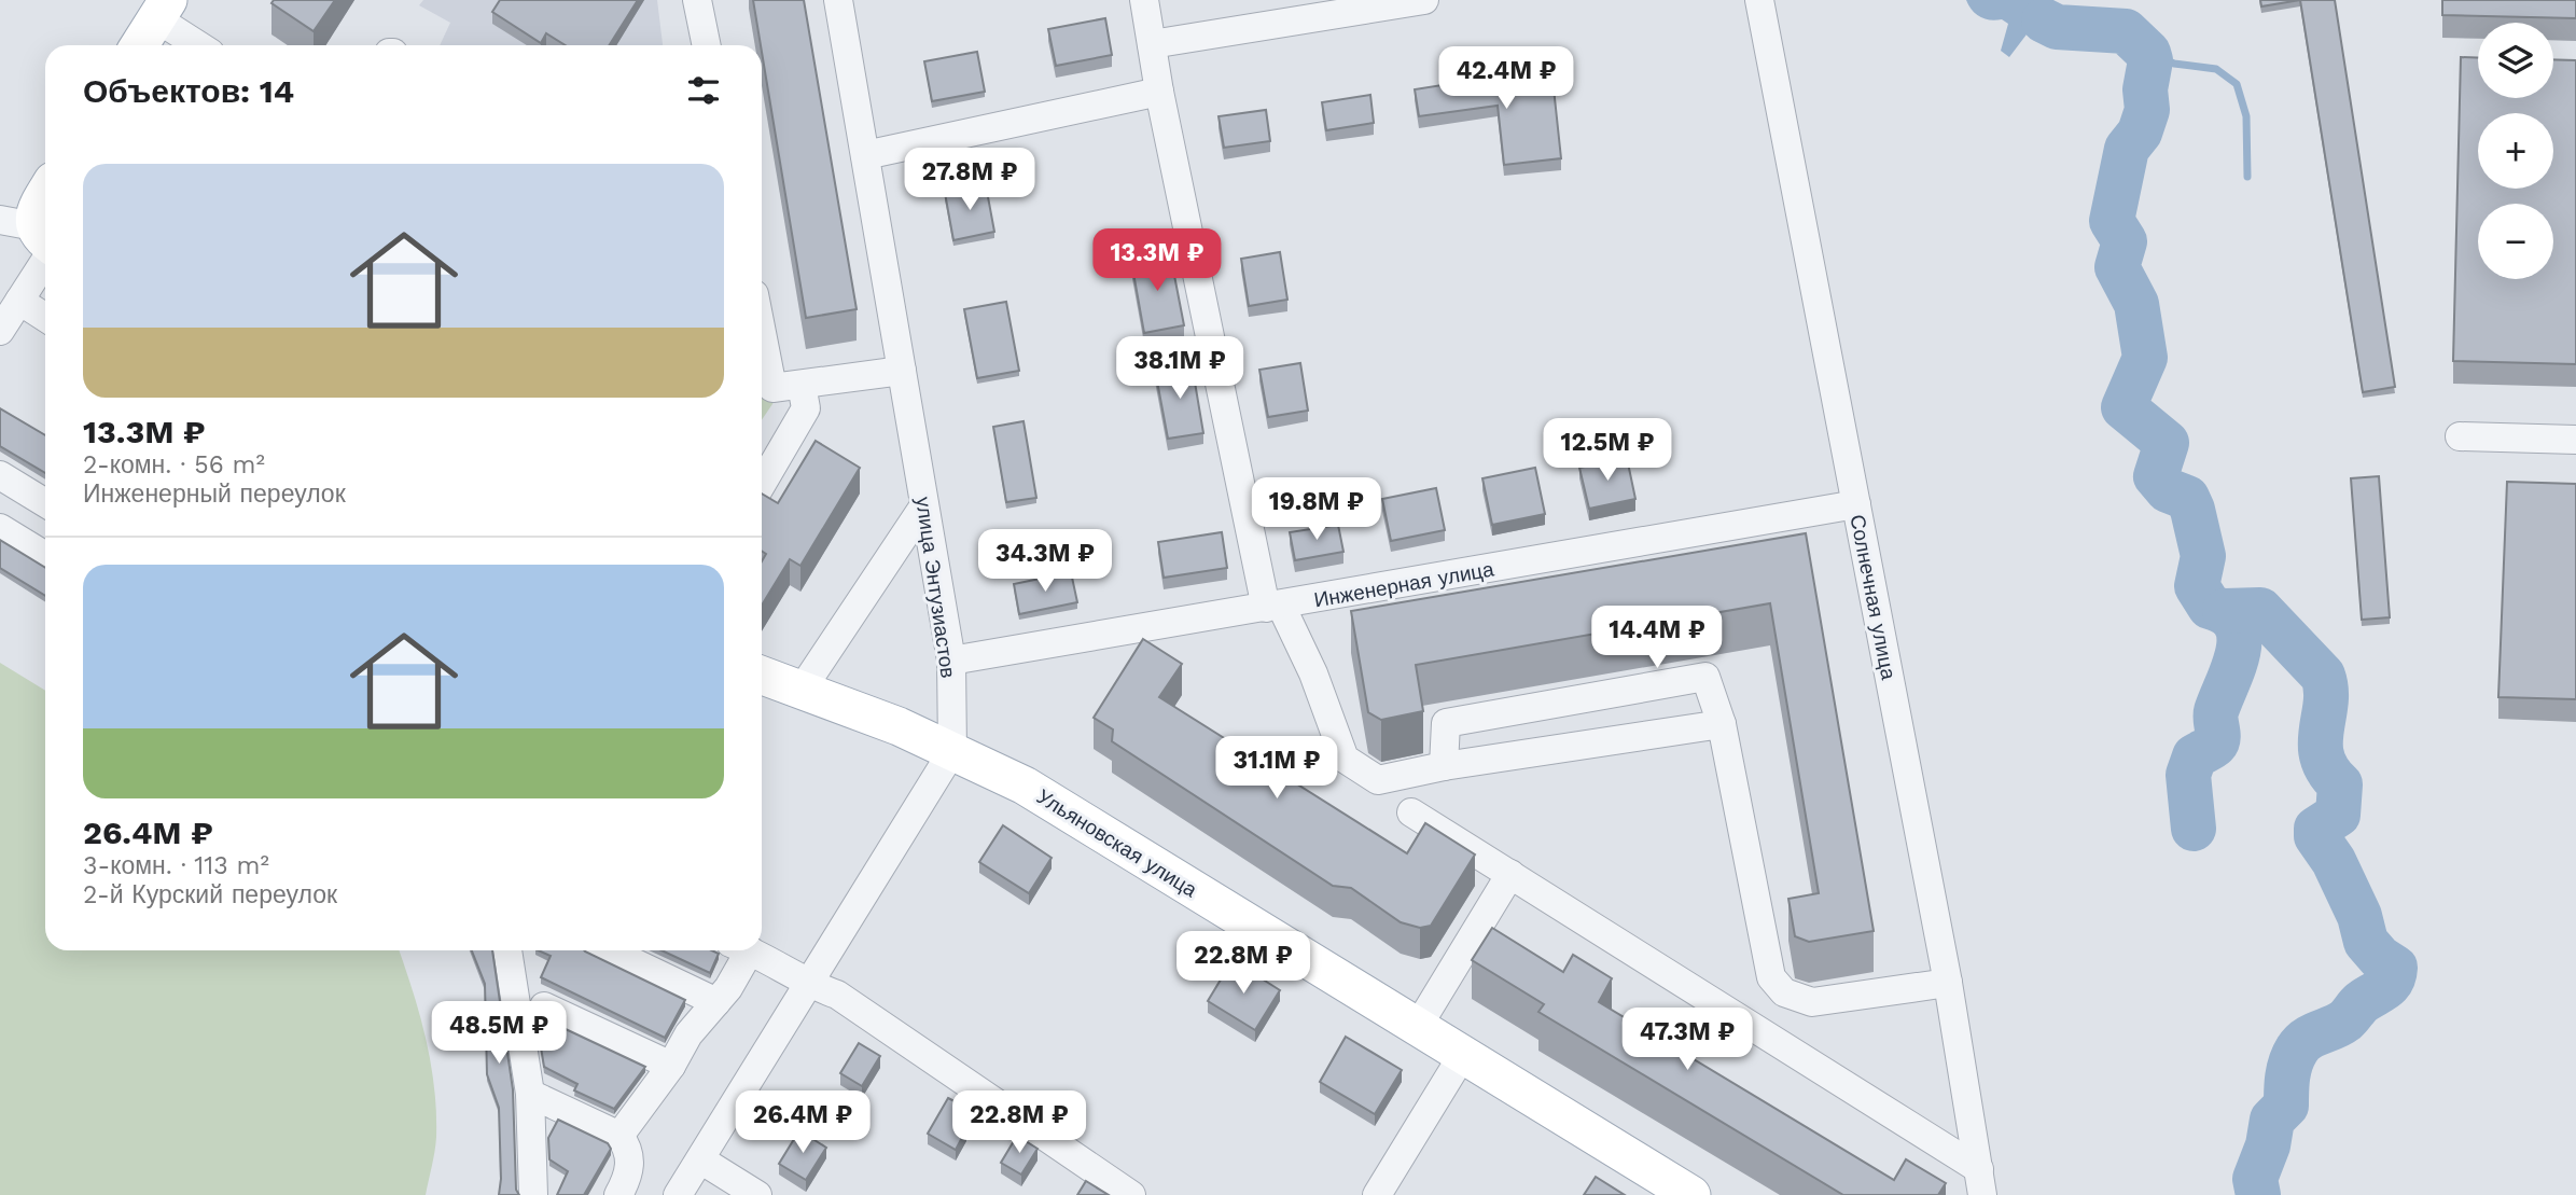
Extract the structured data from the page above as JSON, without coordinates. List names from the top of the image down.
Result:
{
  "streets": {
    "main road": ["Ульяновская улица"],
    "street": ["Инженерная улица", "улица Энтузиастов", "Солнечная улица"]
  },
  "crossings": [
    ["Инженерная улица", "улица Энтузиастов"],
    ["Инженерная улица", "Солнечная улица"],
    ["улица Энтузиастов", "Ульяновская улица"]
  ],
  "page": {
    "map_buttons": ["+", "−"],
    "heading": "Объектов: 14",
    "price": [
      "42.4M ₽",
      "27.8M ₽",
      "13.3M ₽",
      "38.1M ₽",
      "12.5M ₽",
      "19.8M ₽",
      "34.3M ₽",
      "14.4M ₽",
      "31.1M ₽",
      "22.8M ₽",
      "48.5M ₽",
      "47.3M ₽",
      "26.4M ₽",
      "22.8M ₽"
    ],
    "list": [
      {
        "name": "13.3M ₽",
        "note": "2-комн. · 56 m² · Инженерный переулок"
      },
      {
        "name": "26.4M ₽",
        "note": "3-комн. · 113 m² · 2-й Курский переулок"
      }
    ]
  }
}
